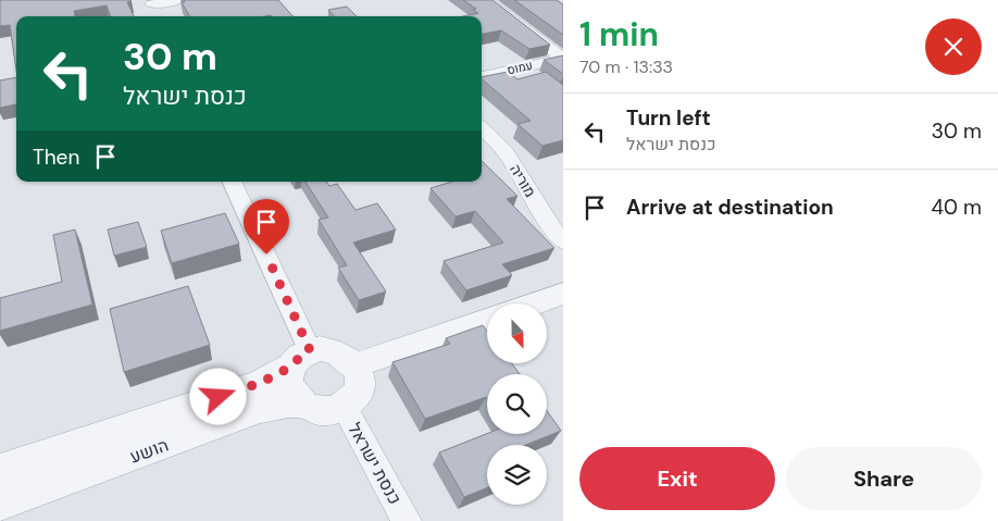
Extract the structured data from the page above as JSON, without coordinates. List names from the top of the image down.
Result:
{
  "streets": {
    "street": [
      "עמוס",
      "מוריה",
      "הושע",
      "כנסת ישראל"
    ]
  },
  "crossings": [
    ["הושע", "כנסת ישראל"]
  ],
  "north": "bottom",
  "page": {
    "heading": ["1 min", "70 m · 13:33"],
    "turn": ["30 m", "כנסת ישראל"],
    "list": [
      {
        "name": "Turn left",
        "note": "כנסת ישראל",
        "value": "30 m"
      },
      {
        "name": "Arrive at destination",
        "value": "40 m"
      }
    ],
    "then": "Then",
    "buttons": ["Exit", "Share"]
  }
}
